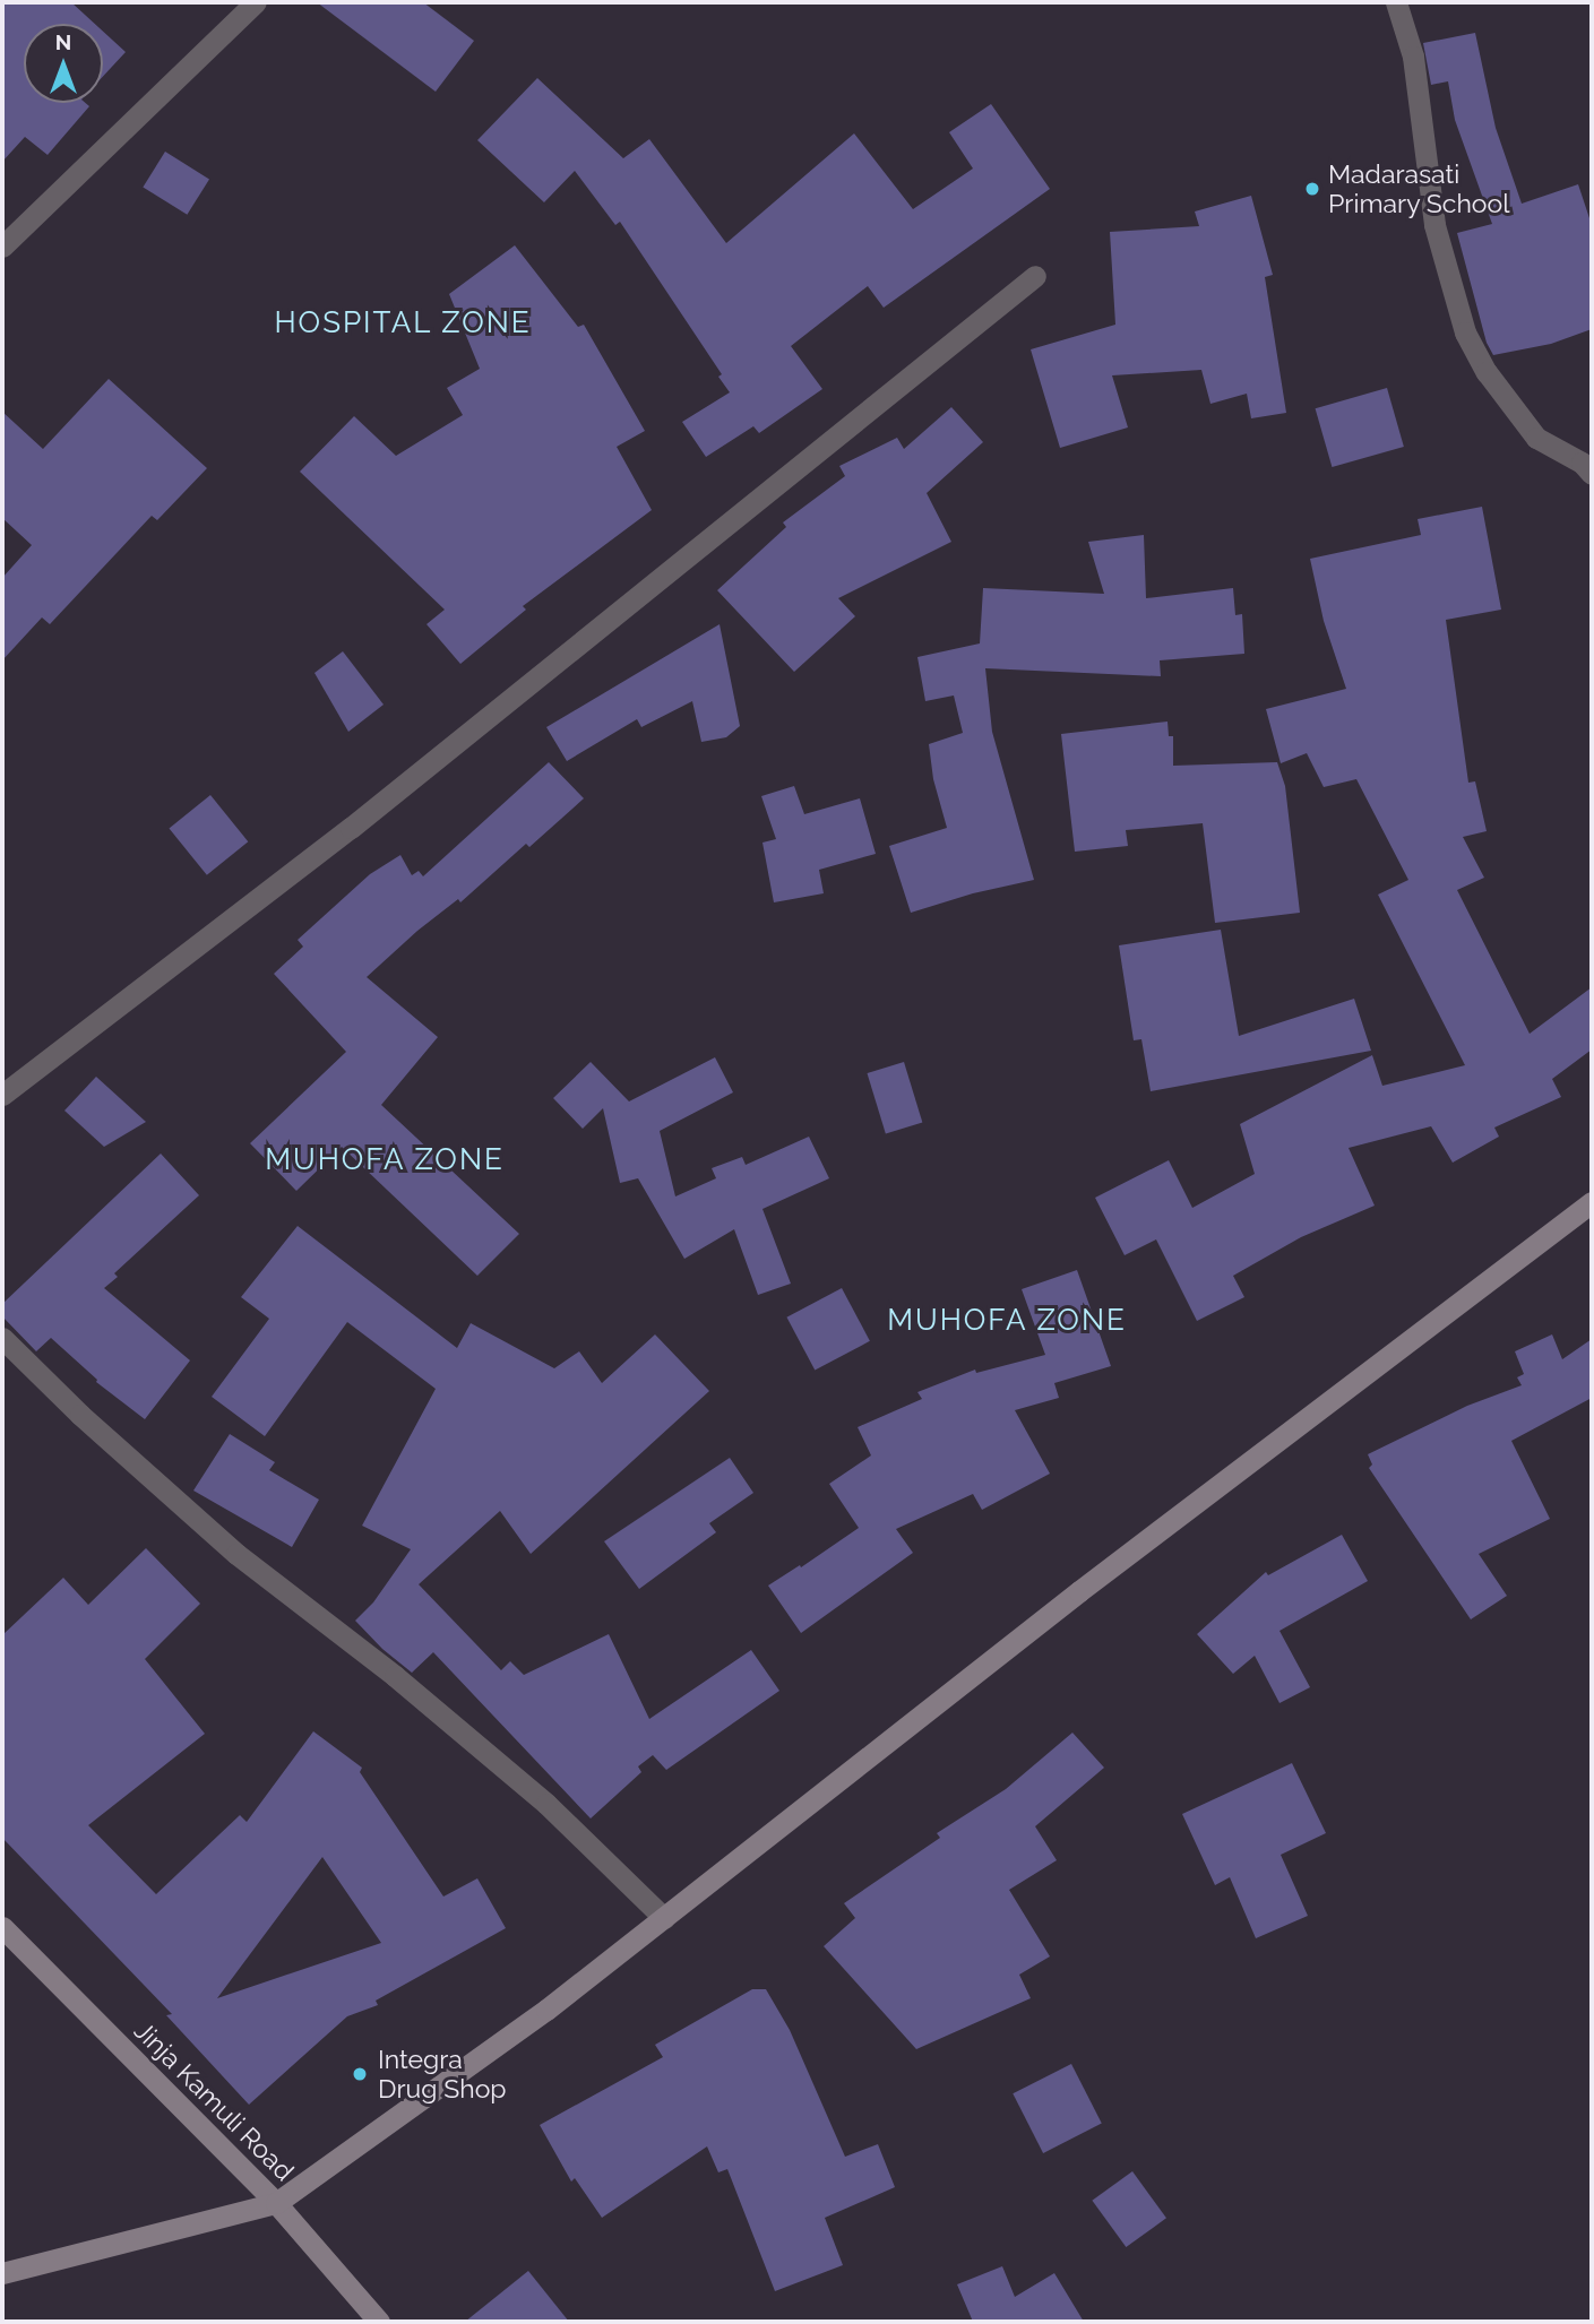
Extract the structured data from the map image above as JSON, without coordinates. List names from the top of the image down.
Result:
{
  "streets": {
    "main road": ["Jinja Kamuli Road"]
  },
  "districts": ["HOSPITAL ZONE", "MUHOFA ZONE", "MUHOFA ZONE"],
  "places": ["Madarasati Primary School", "Integra Drug Shop"],
  "north": "top"
}
